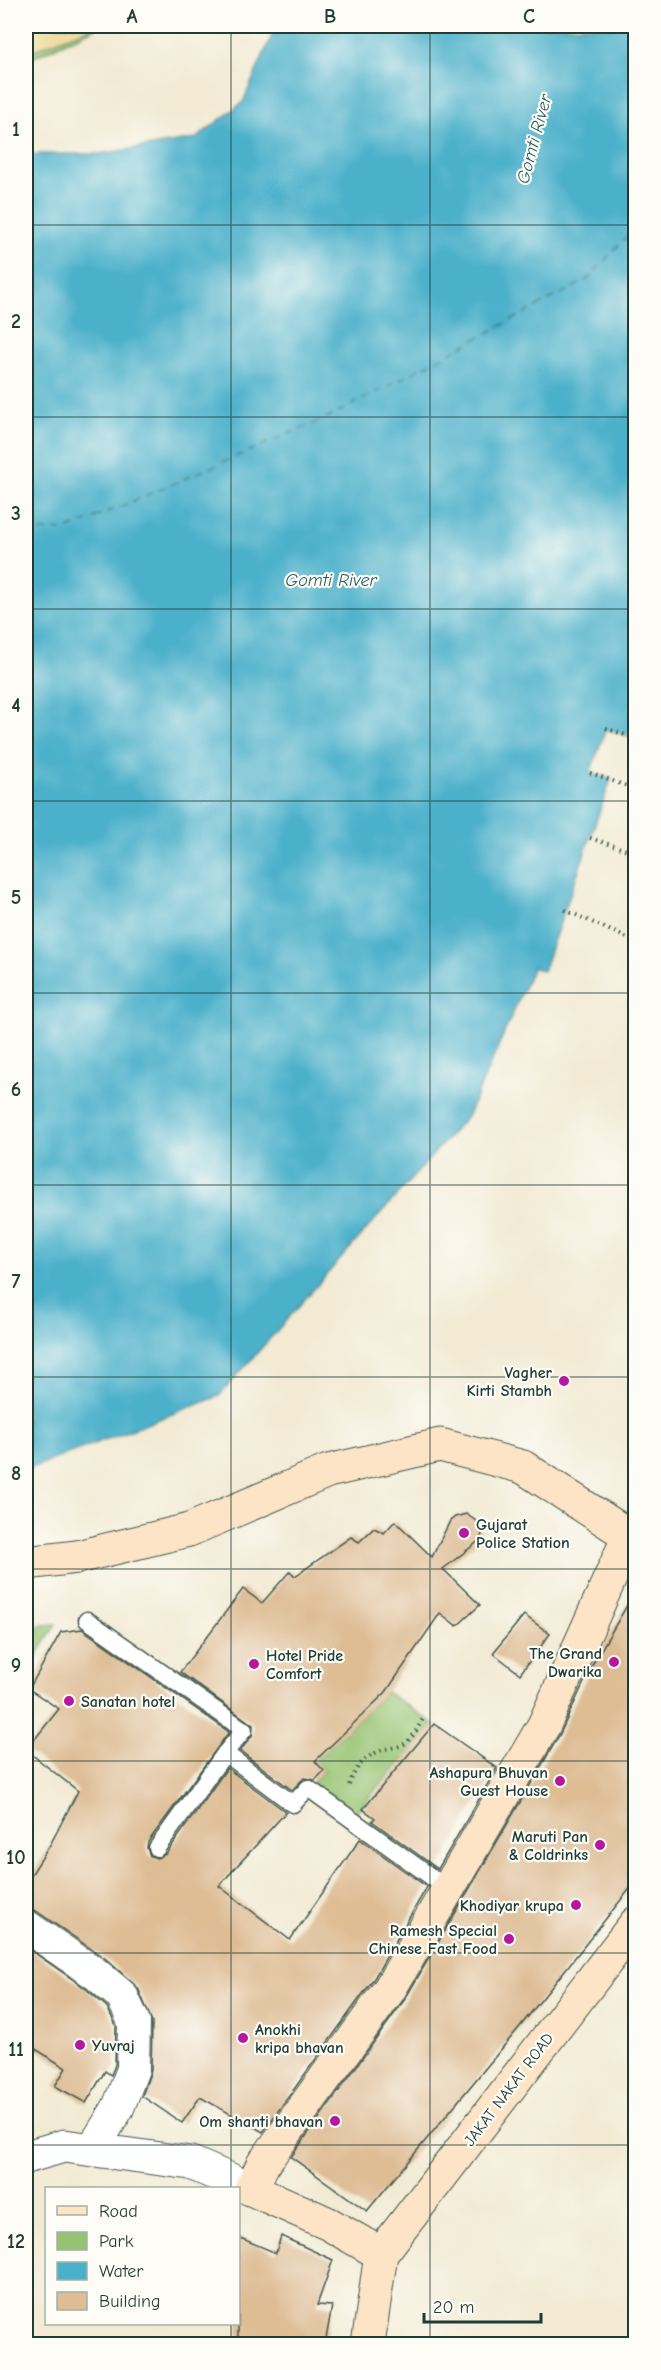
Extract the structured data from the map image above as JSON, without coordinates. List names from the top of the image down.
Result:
{
  "streets": {
    "main road": ["JAKAT NAKAT ROAD"]
  },
  "water": ["Gomti River"],
  "places": [
    "Vagher Kirti Stambh",
    "Gujarat Police Station",
    "The Grand Dwarika",
    "Hotel Pride Comfort",
    "Sanatan hotel",
    "Ashapura Bhuvan Guest House",
    "Maruti Pan & Coldrinks",
    "Khodiyar krupa",
    "Ramesh Special Chinese Fast Food",
    "Anokhi kripa bhavan",
    "Yuvraj",
    "Om shanti bhavan"
  ],
  "legend": [
    "Road",
    "Park",
    "Water",
    "Building"
  ],
  "scale_bar": "20 m",
  "grid": {
    "columns": ["A", "B", "C"],
    "rows": [
      "1",
      "2",
      "3",
      "4",
      "5",
      "6",
      "7",
      "8",
      "9",
      "10",
      "11",
      "12"
    ]
  }
}
